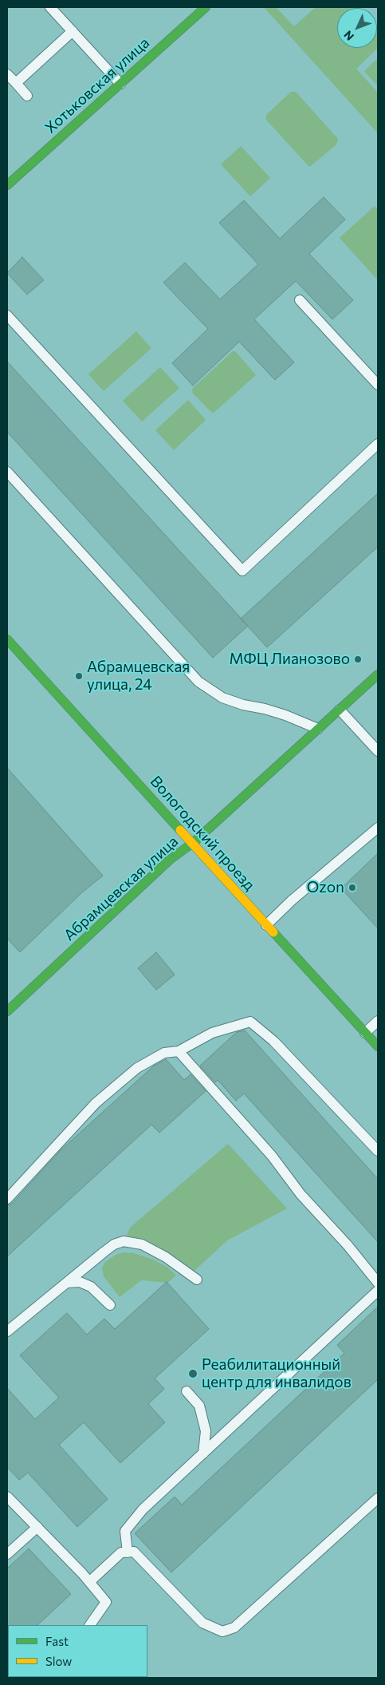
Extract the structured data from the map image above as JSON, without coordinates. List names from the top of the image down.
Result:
{
  "streets": {
    "street": ["Хотьковская улица", "Вологодский проезд", "Абрамцевская улица"]
  },
  "crossings": [
    ["Вологодский проезд", "Абрамцевская улица"]
  ],
  "places": [
    "МФЦ Лианозово",
    "Абрамцевская улица, 24",
    "Ozon",
    "Реабилитационный центр для инвалидов"
  ],
  "legend": ["Fast", "Slow"],
  "north": "bottom left"
}
